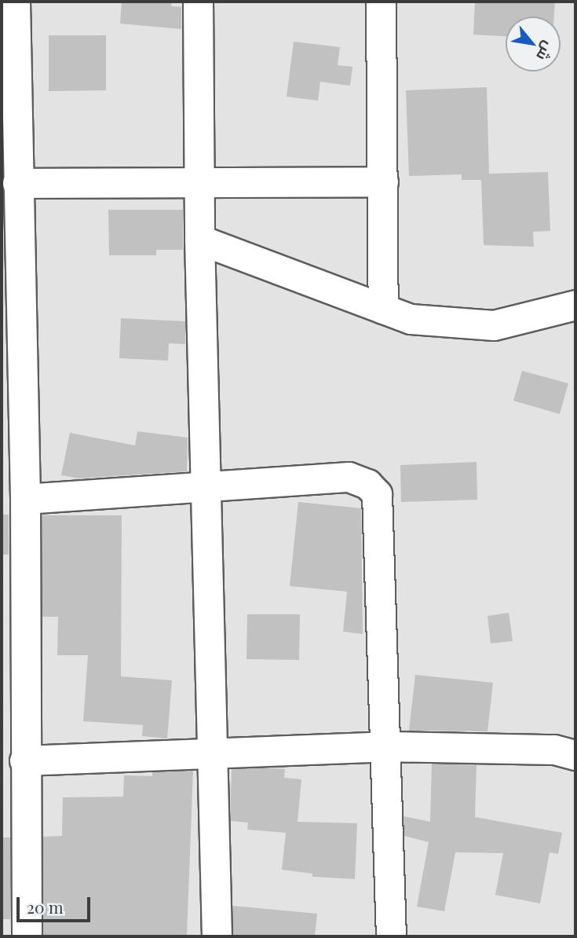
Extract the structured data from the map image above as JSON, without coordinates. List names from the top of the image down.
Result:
{
  "scale_bar": "20 m",
  "north": "bottom right"
}
